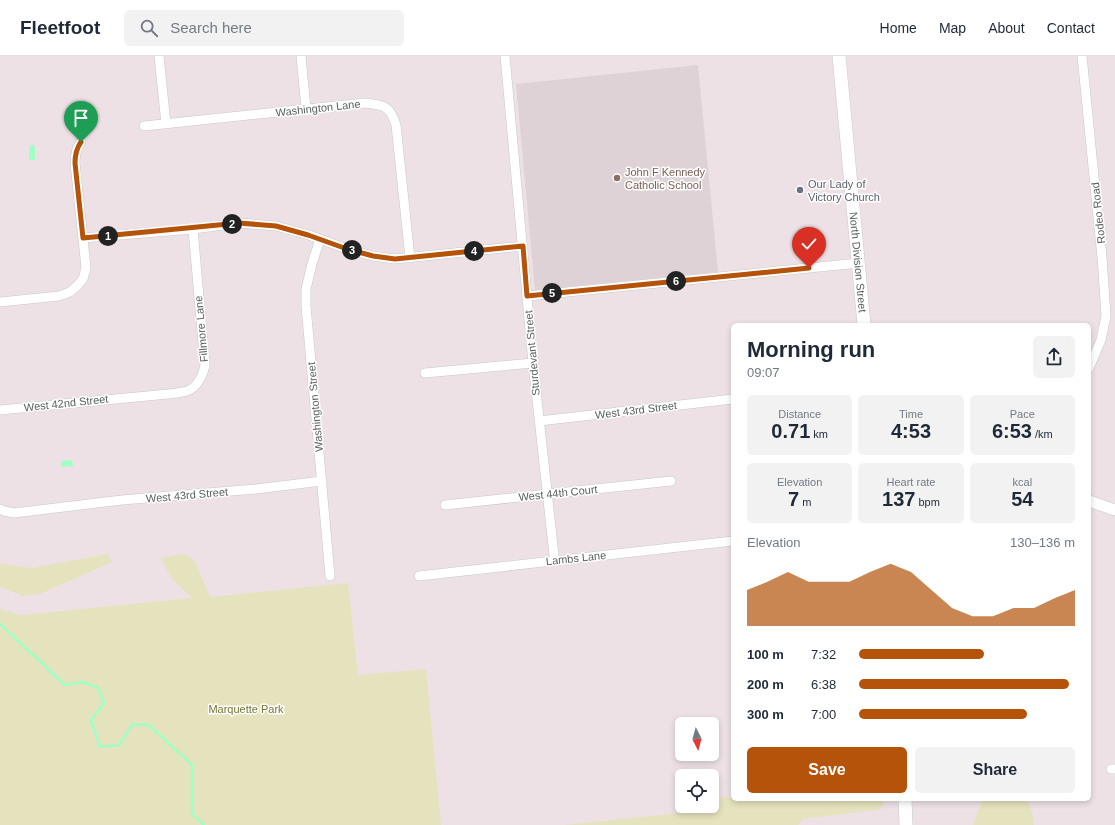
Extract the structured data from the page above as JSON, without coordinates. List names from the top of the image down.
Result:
{
  "streets": {
    "main road": ["North Division Street"],
    "street": [
      "Washington Lane",
      "Rodeo Road",
      "Fillmore Lane",
      "Sturdevant Street",
      "West 42nd Street",
      "Washington Street",
      "West 43rd Street",
      "West 44th Court",
      "Lambs Lane"
    ]
  },
  "crossings": [
    ["Fillmore Lane", "West 42nd Street"],
    ["Sturdevant Street", "West 43rd Street"],
    ["Sturdevant Street", "West 44th Court"],
    ["Washington Street", "West 43rd Street"]
  ],
  "parks": ["Marquette Park"],
  "places": ["John F Kennedy Catholic School", "Our Lady of Victory Church"],
  "north": "bottom",
  "page": {
    "header": "Fleetfoot",
    "search": "Search here",
    "nav": [
      "Home",
      "Map",
      "About",
      "Contact"
    ],
    "pins": [
      "2",
      "1",
      "3",
      "4",
      "6",
      "5"
    ],
    "heading": ["Morning run", "09:07"],
    "stats": [
      ["Distance", "0.71 km"],
      ["Time", "4:53"],
      ["Pace", "6:53 /km"],
      ["Elevation", "7 m"],
      ["Heart rate", "137 bpm"],
      ["kcal", "54"]
    ],
    "chart": ["Elevation", "130–136 m"],
    "list": [
      {
        "name": "100 m",
        "note": "7:32"
      },
      {
        "name": "200 m",
        "note": "6:38"
      },
      {
        "name": "300 m",
        "note": "7:00"
      }
    ],
    "buttons": ["Save", "Share"]
  }
}
